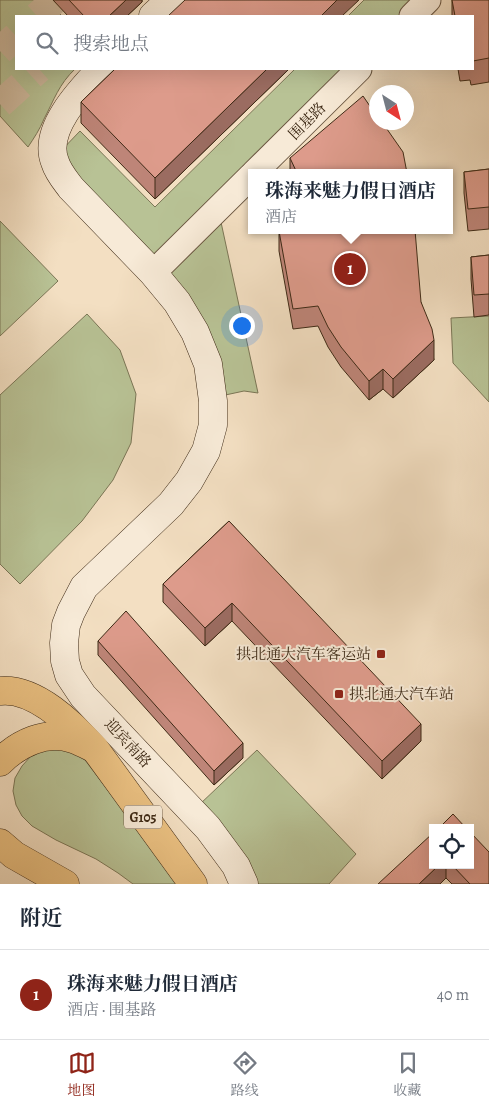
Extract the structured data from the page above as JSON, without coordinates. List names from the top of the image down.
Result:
{
  "streets": {
    "highway": ["迎宾南路", "G105"],
    "street": ["围基路"]
  },
  "crossings": [
    ["迎宾南路", "G105"]
  ],
  "places": {
    "transit": ["拱北通大汽车客运站", "拱北通大汽车站"]
  },
  "north": "bottom right",
  "page": {
    "search": "搜索地点",
    "popup": ["珠海来魅力假日酒店", "酒店"],
    "pins": "1",
    "heading": "附近",
    "list": [
      {
        "mark": "1",
        "name": "珠海来魅力假日酒店",
        "note": "酒店 · 围基路",
        "value": "40 m"
      }
    ],
    "nav": ["地图", "路线", "收藏"]
  }
}
